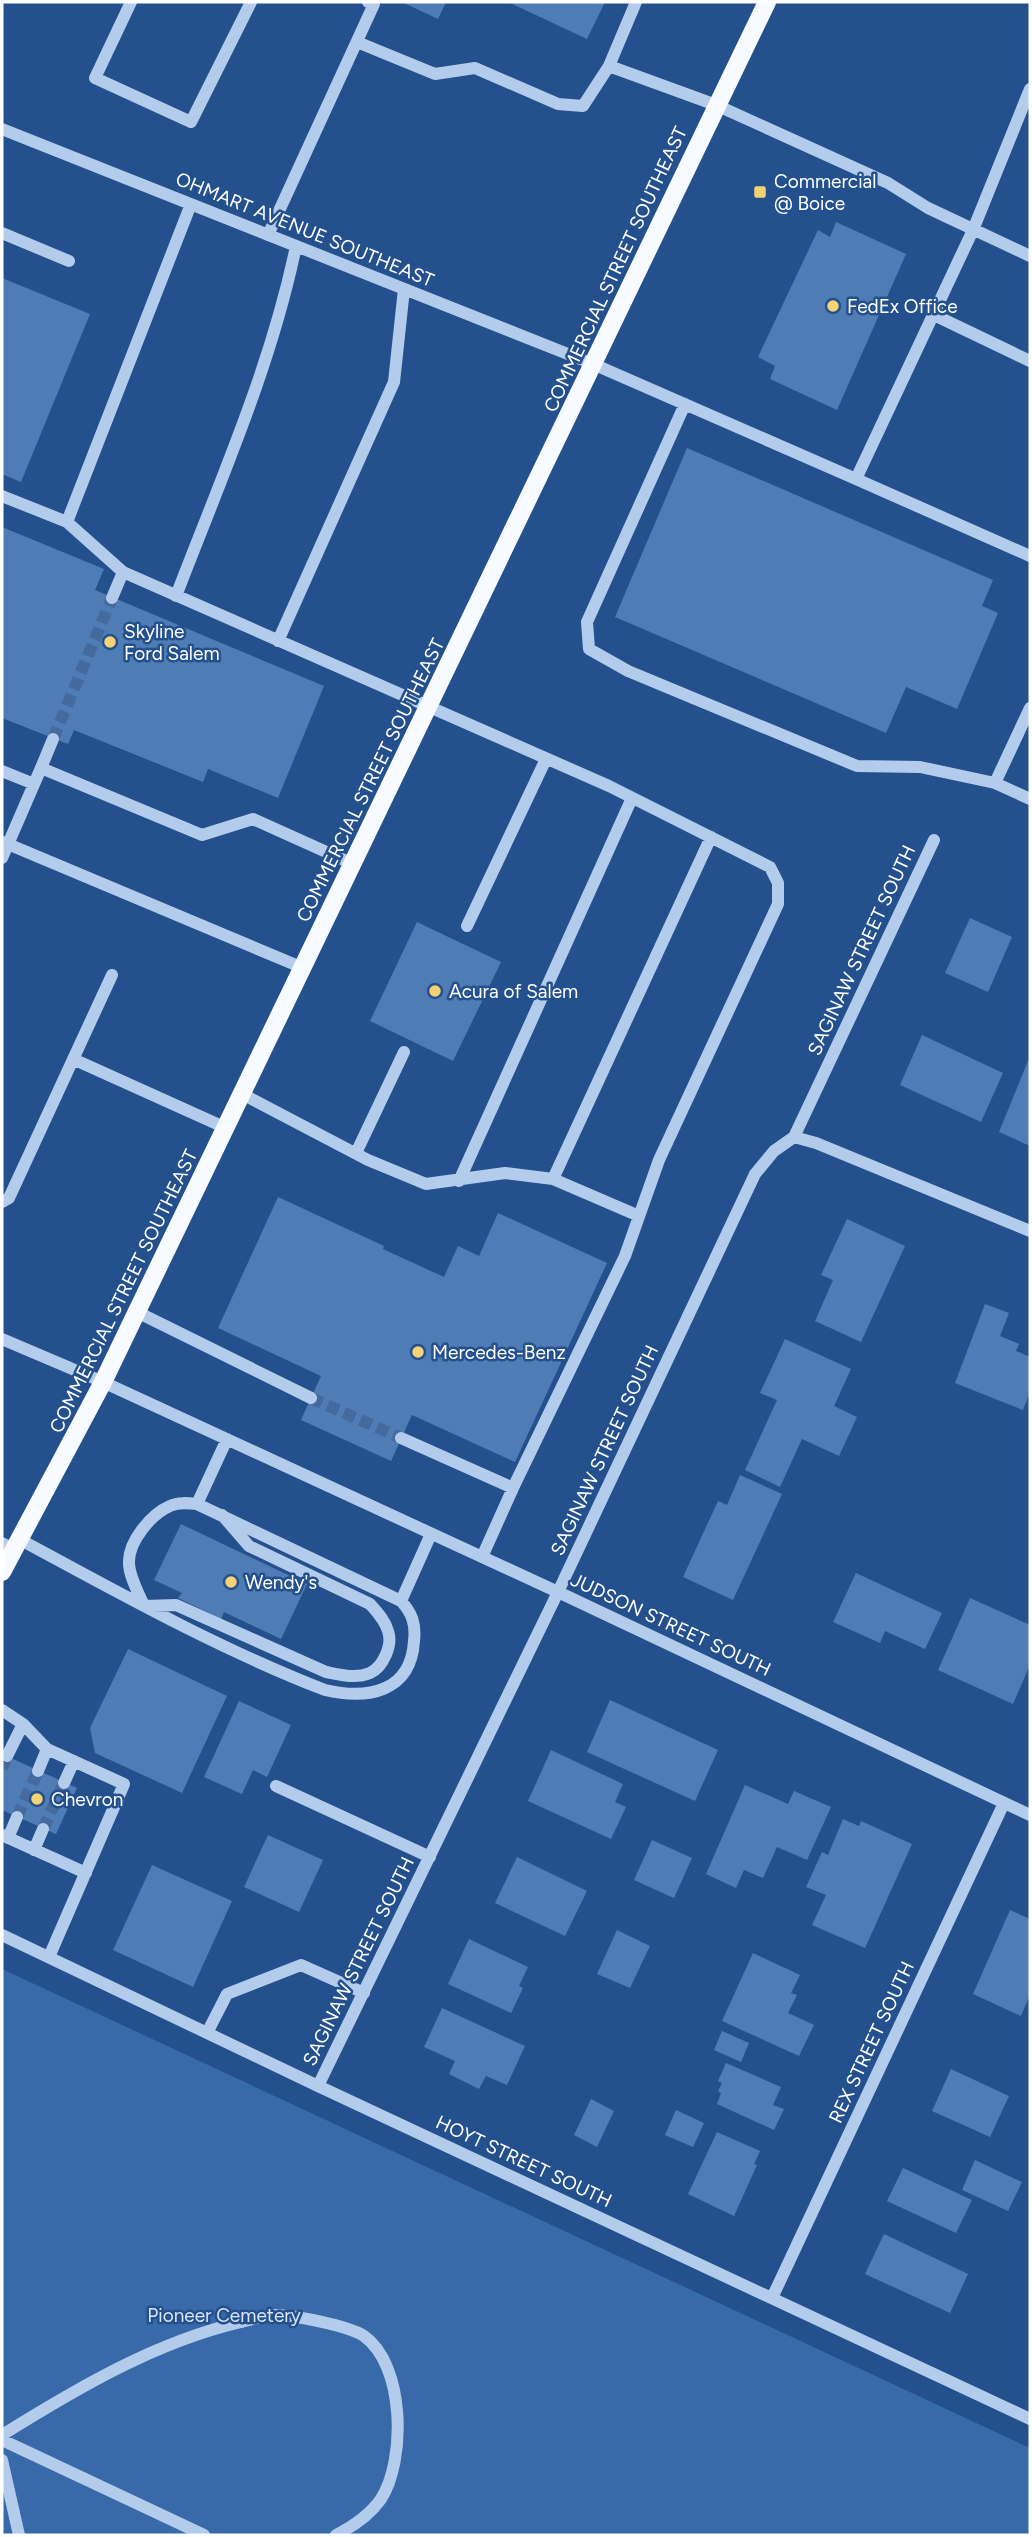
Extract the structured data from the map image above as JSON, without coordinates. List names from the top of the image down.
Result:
{
  "streets": {
    "main road": ["COMMERCIAL STREET SOUTHEAST"],
    "street": [
      "OHMART AVENUE SOUTHEAST",
      "SAGINAW STREET SOUTH",
      "JUDSON STREET SOUTH",
      "REX STREET SOUTH",
      "HOYT STREET SOUTH"
    ]
  },
  "crossings": [
    ["OHMART AVENUE SOUTHEAST", "COMMERCIAL STREET SOUTHEAST"],
    ["COMMERCIAL STREET SOUTHEAST", "JUDSON STREET SOUTH"],
    ["SAGINAW STREET SOUTH", "JUDSON STREET SOUTH"],
    ["SAGINAW STREET SOUTH", "HOYT STREET SOUTH"],
    ["JUDSON STREET SOUTH", "REX STREET SOUTH"],
    ["REX STREET SOUTH", "HOYT STREET SOUTH"]
  ],
  "parks": ["Pioneer Cemetery"],
  "places": {
    "transit": ["Commercial @ Boice"],
    "other": [
      "FedEx Office",
      "Skyline Ford Salem",
      "Acura of Salem",
      "Mercedes-Benz",
      "Wendy's",
      "Chevron"
    ]
  }
}
